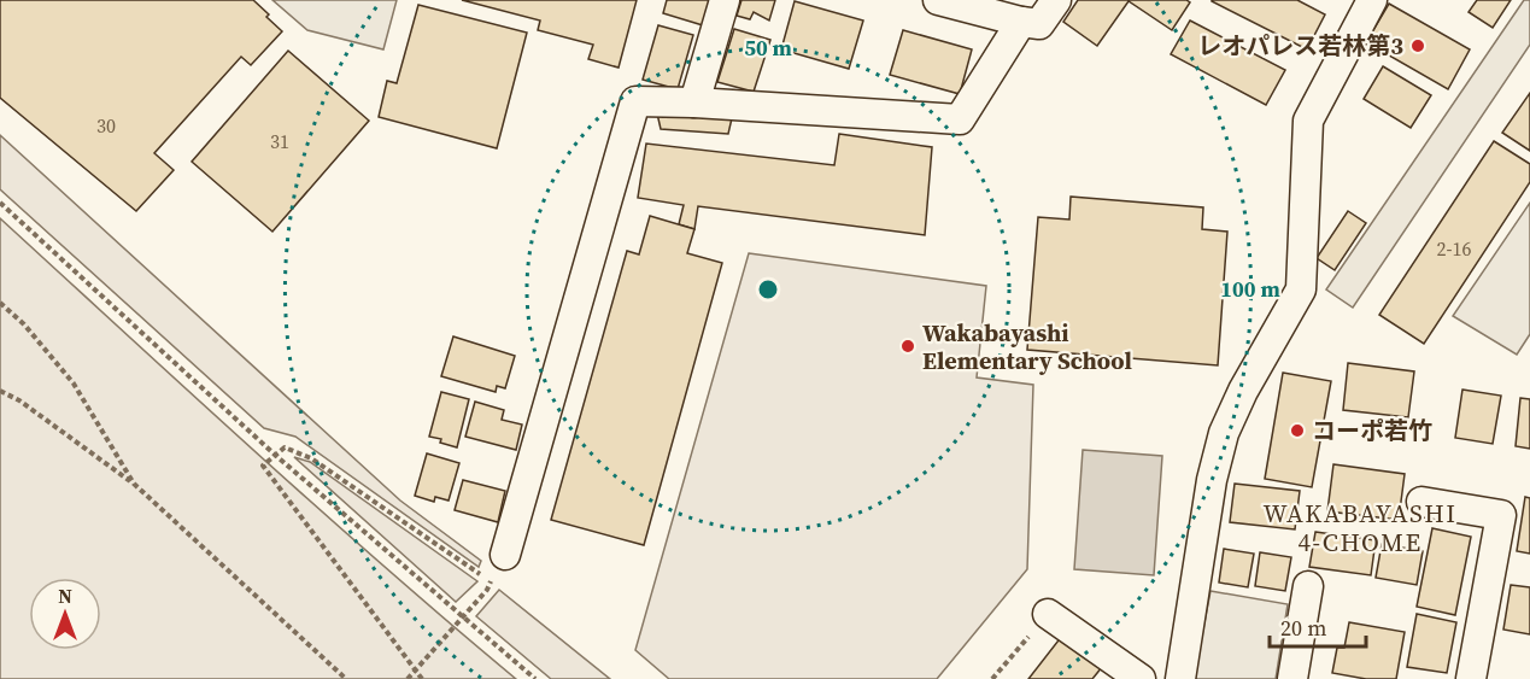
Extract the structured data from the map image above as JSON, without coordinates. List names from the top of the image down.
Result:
{
  "districts": ["WAKABAYASHI 4-CHOME"],
  "places": ["レオパレス若林第3", "Wakabayashi Elementary School", "コーポ若竹"],
  "house_numbers": ["30", "31", "2-16"],
  "scale_bar": "20 m",
  "north": "top",
  "rings": ["50 m", "100 m"]
}
